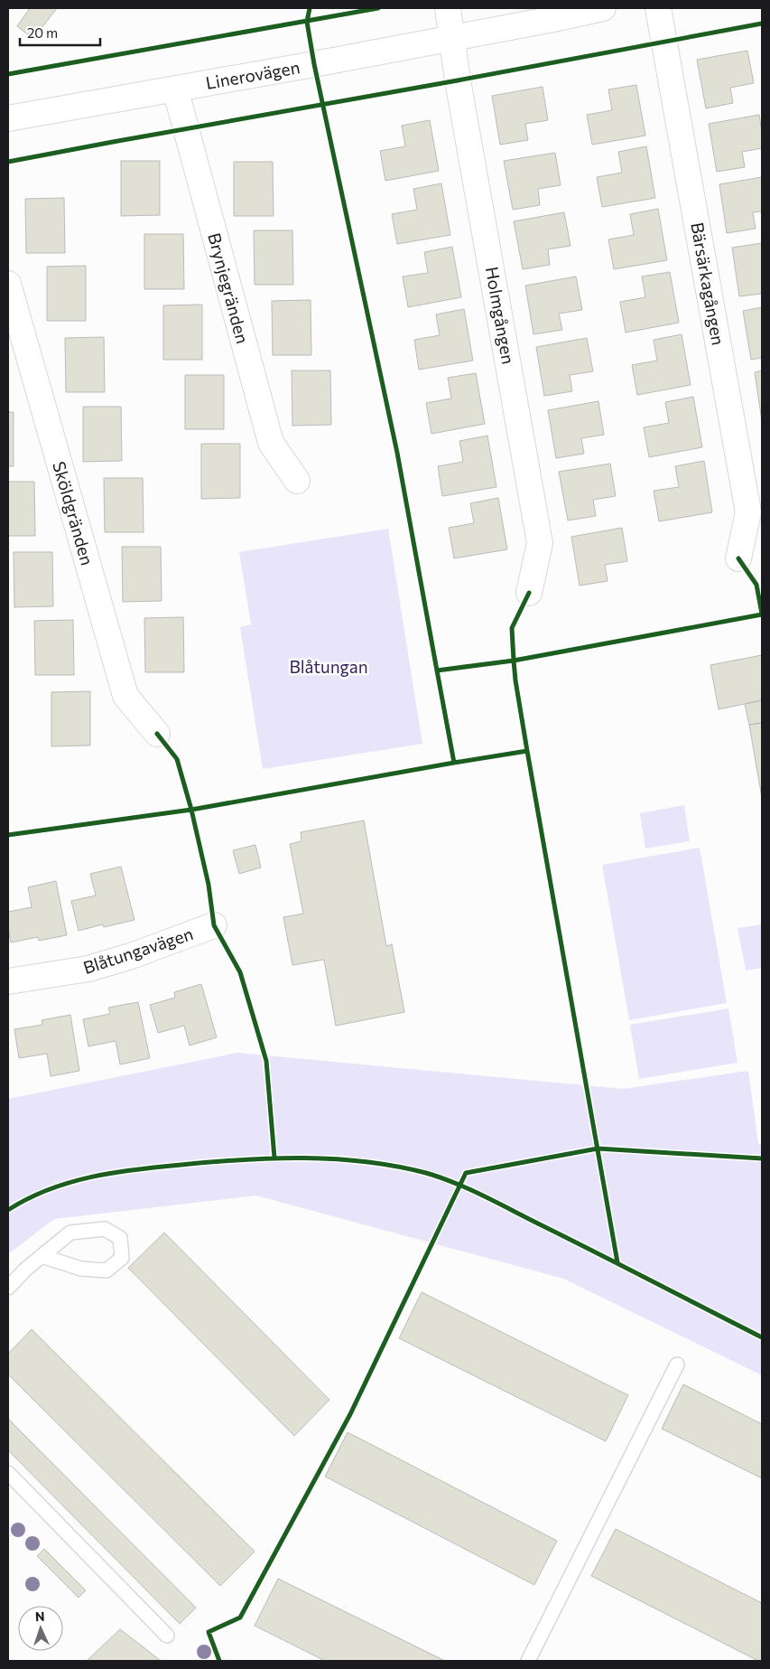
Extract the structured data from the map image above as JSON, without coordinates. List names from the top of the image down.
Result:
{
  "streets": {
    "street": [
      "Linerovägen",
      "Bärsärkagången",
      "Brynjegränden",
      "Holmgången",
      "Sköldgränden",
      "Blåtungavägen"
    ]
  },
  "crossings": [
    ["Linerovägen", "Brynjegränden"],
    ["Linerovägen", "Holmgången"]
  ],
  "parks": ["Blåtungan"],
  "scale_bar": "20 m",
  "north": "top"
}
